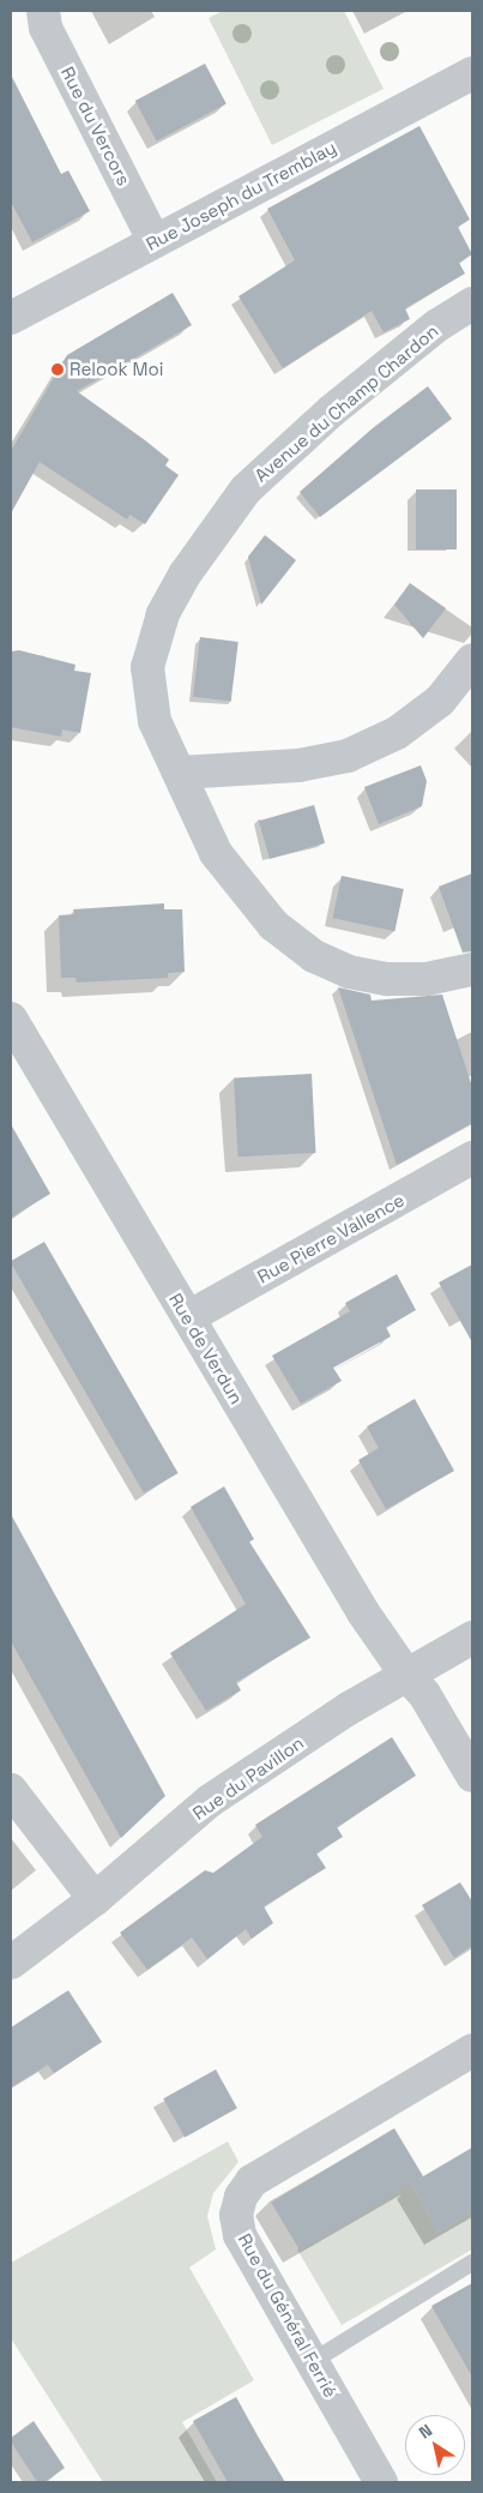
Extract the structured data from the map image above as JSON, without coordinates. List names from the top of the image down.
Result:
{
  "streets": {
    "street": [
      "Rue du Vercors",
      "Rue Joseph du Tremblay",
      "Avenue du Champ Chardon",
      "Rue Pierre Vallence",
      "Rue de Verdun",
      "Rue du Pavillon",
      "Rue du Général Ferrié"
    ]
  },
  "crossings": [
    ["Rue du Vercors", "Rue Joseph du Tremblay"],
    ["Rue Pierre Vallence", "Rue de Verdun"],
    ["Rue de Verdun", "Rue du Pavillon"]
  ],
  "places": ["Relook Moi"],
  "north": "top left"
}
